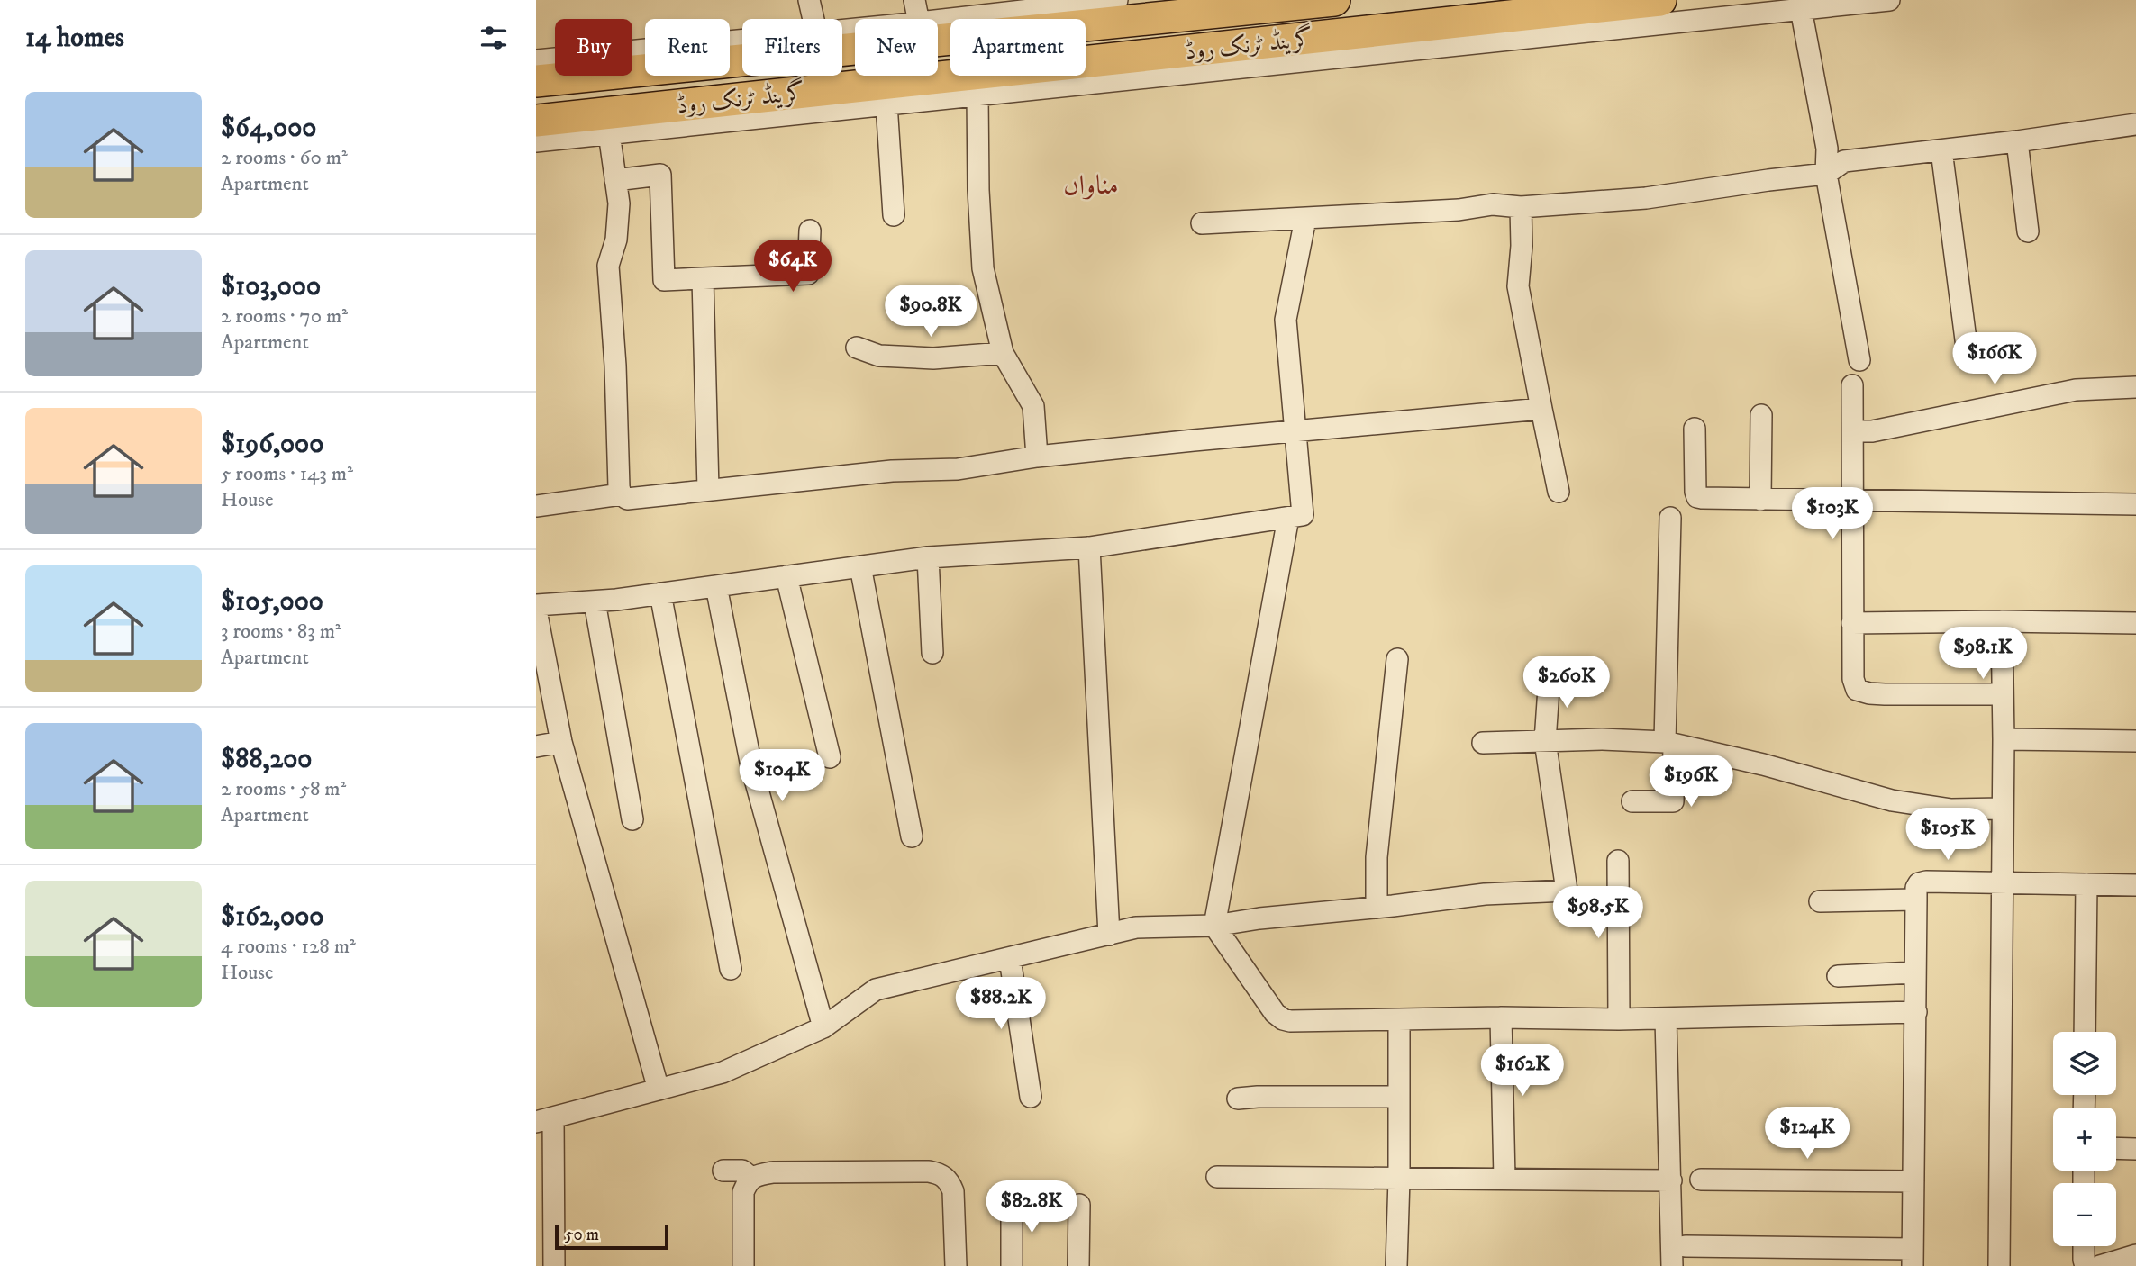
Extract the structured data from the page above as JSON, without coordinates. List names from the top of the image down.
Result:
{
  "streets": {
    "highway": ["گرینڈ ٹرنک روڈ"]
  },
  "districts": ["مناواں"],
  "scale_bar": "50 m",
  "page": {
    "heading": "14 homes",
    "chip": [
      "Buy",
      "Rent",
      "Filters",
      "New",
      "Apartment"
    ],
    "list": [
      {
        "name": "$64,000",
        "note": "2 rooms · 60 m² · Apartment"
      },
      {
        "name": "$103,000",
        "note": "2 rooms · 70 m² · Apartment"
      },
      {
        "name": "$196,000",
        "note": "5 rooms · 143 m² · House"
      },
      {
        "name": "$105,000",
        "note": "3 rooms · 83 m² · Apartment"
      },
      {
        "name": "$88,200",
        "note": "2 rooms · 58 m² · Apartment"
      },
      {
        "name": "$162,000",
        "note": "4 rooms · 128 m² · House"
      }
    ],
    "price": [
      "$64K",
      "$90.8K",
      "$166K",
      "$103K",
      "$98.1K",
      "$260K",
      "$104K",
      "$196K",
      "$105K",
      "$98.5K",
      "$88.2K",
      "$162K",
      "$124K",
      "$82.8K"
    ],
    "map_buttons": ["+", "−"],
    "scale": "50 m"
  }
}
